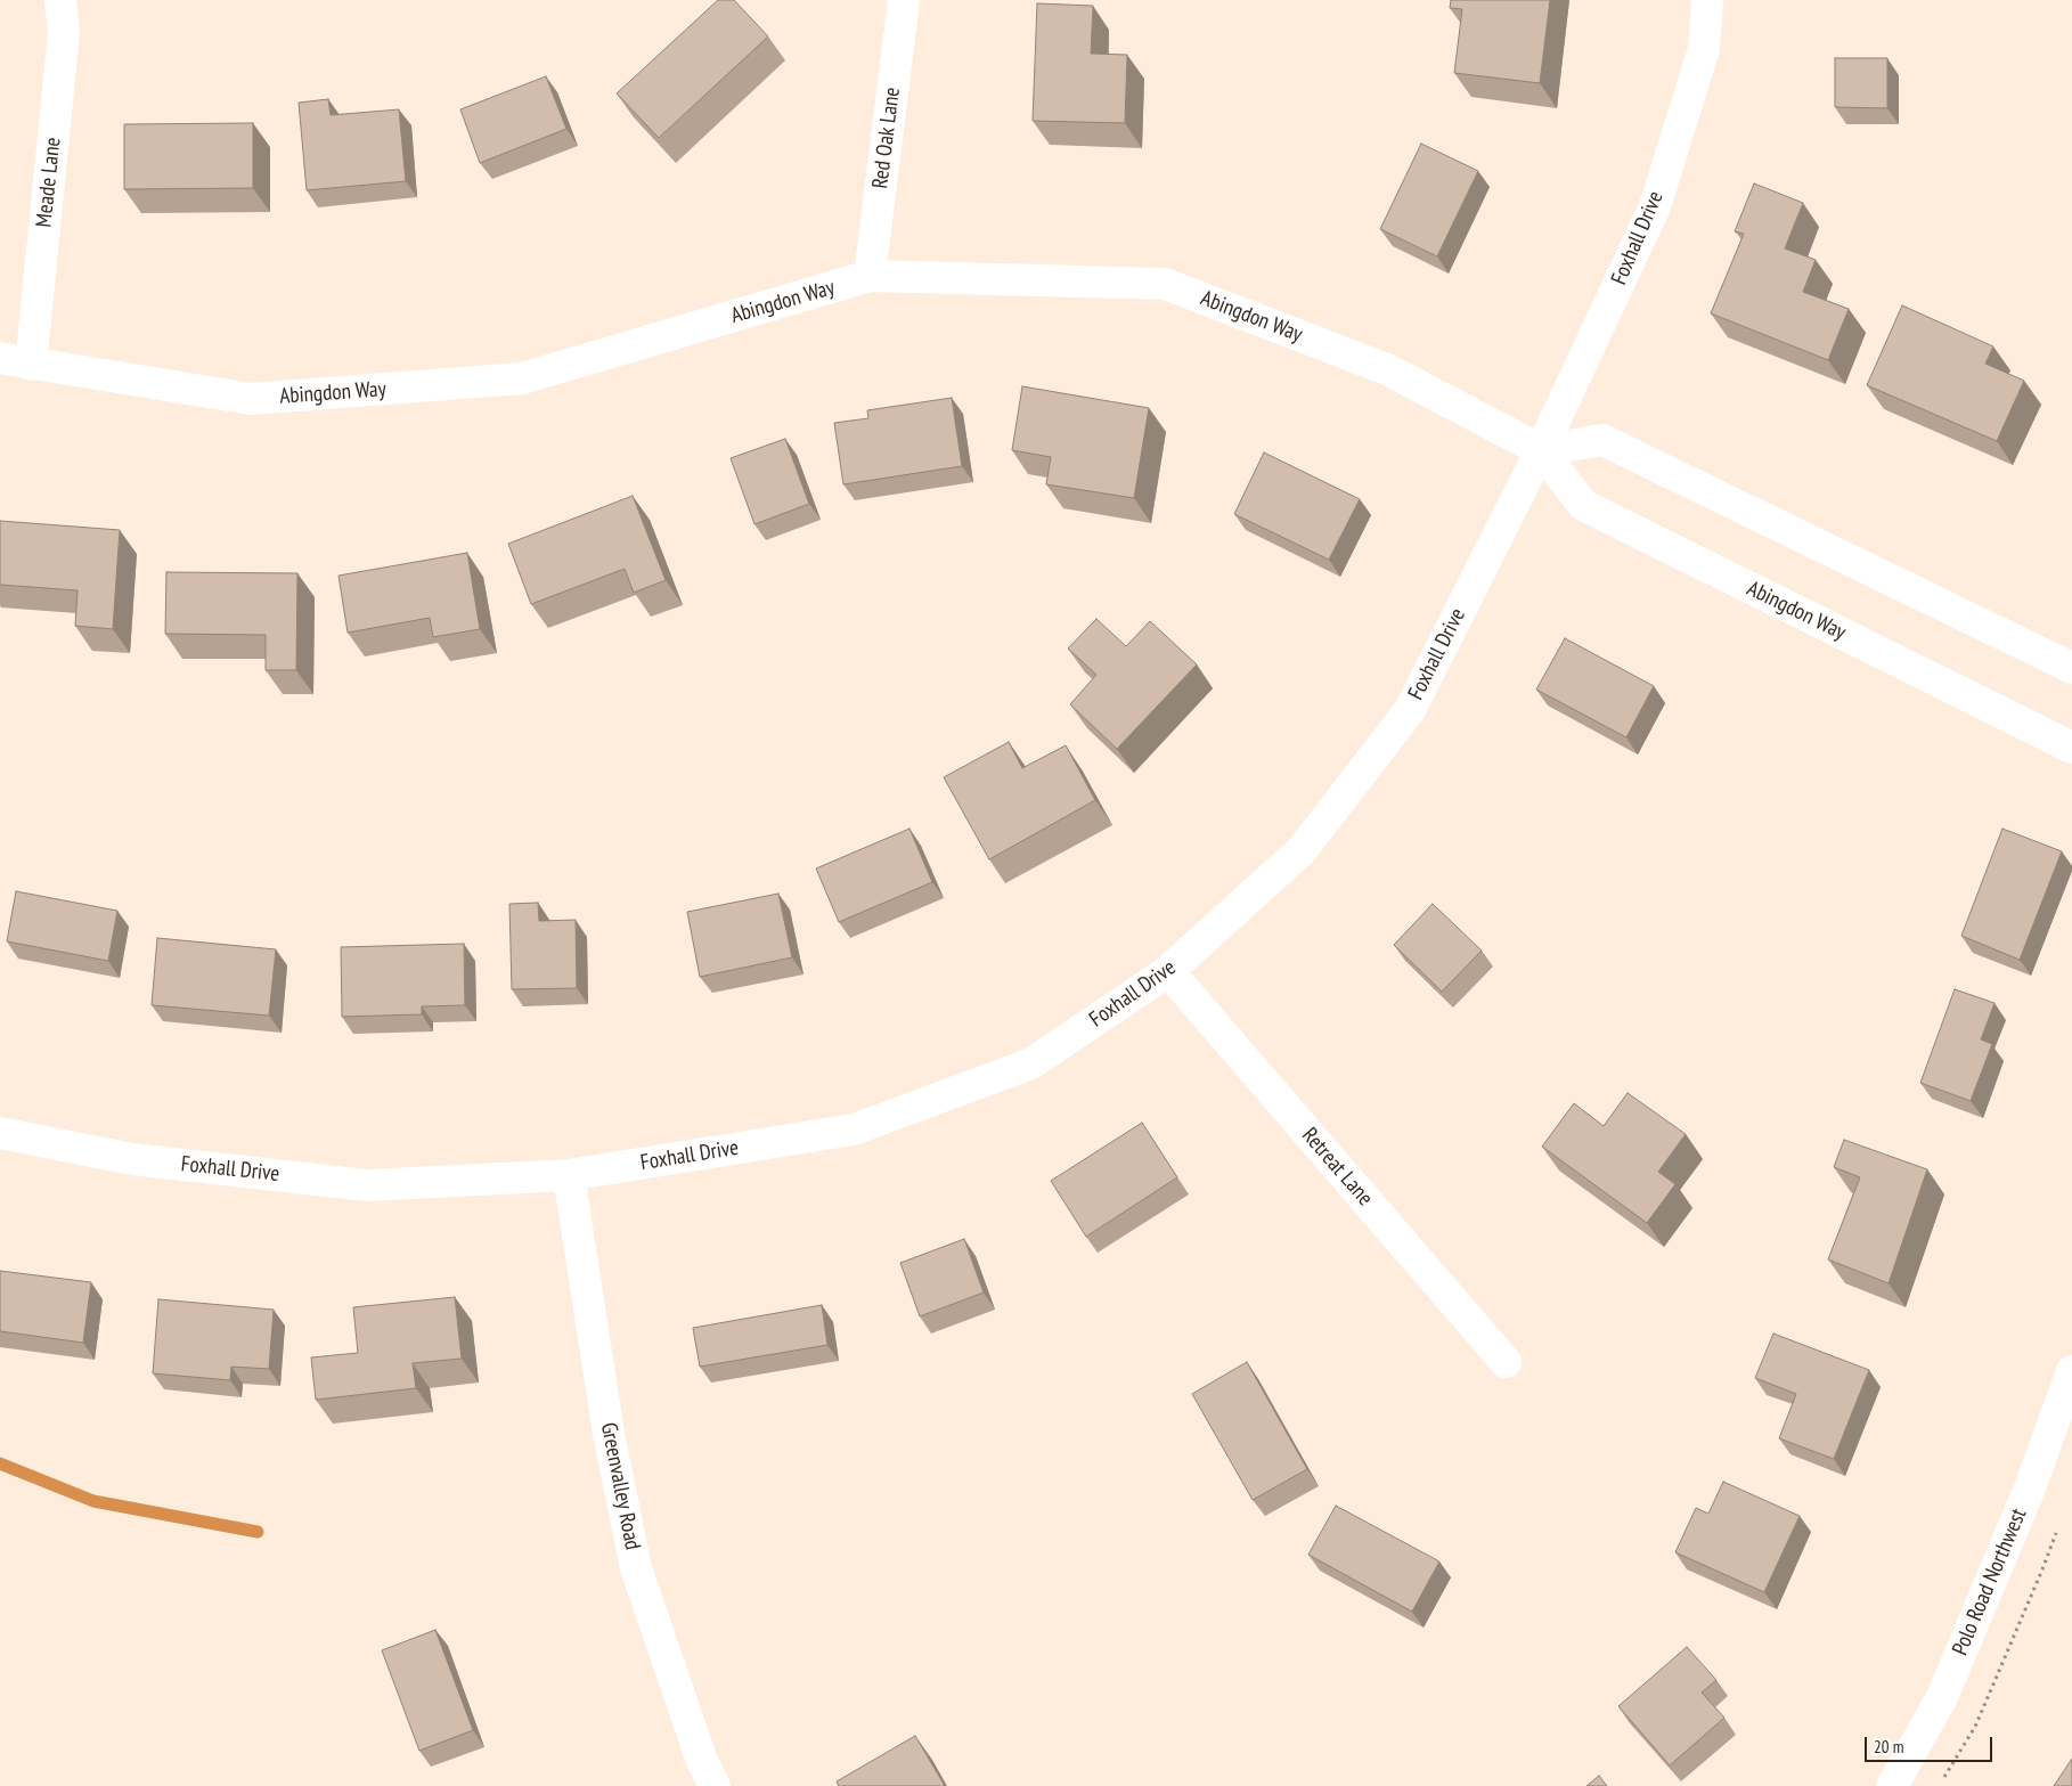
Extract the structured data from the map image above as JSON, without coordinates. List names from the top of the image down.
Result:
{
  "streets": {
    "street": [
      "Red Oak Lane",
      "Meade Lane",
      "Foxhall Drive",
      "Abingdon Way",
      "Retreat Lane",
      "Greenvalley Road",
      "Polo Road Northwest"
    ]
  },
  "crossings": [
    ["Red Oak Lane", "Abingdon Way"],
    ["Meade Lane", "Abingdon Way"],
    ["Foxhall Drive", "Abingdon Way"],
    ["Foxhall Drive", "Retreat Lane"],
    ["Foxhall Drive", "Greenvalley Road"]
  ],
  "scale_bar": "20 m"
}
